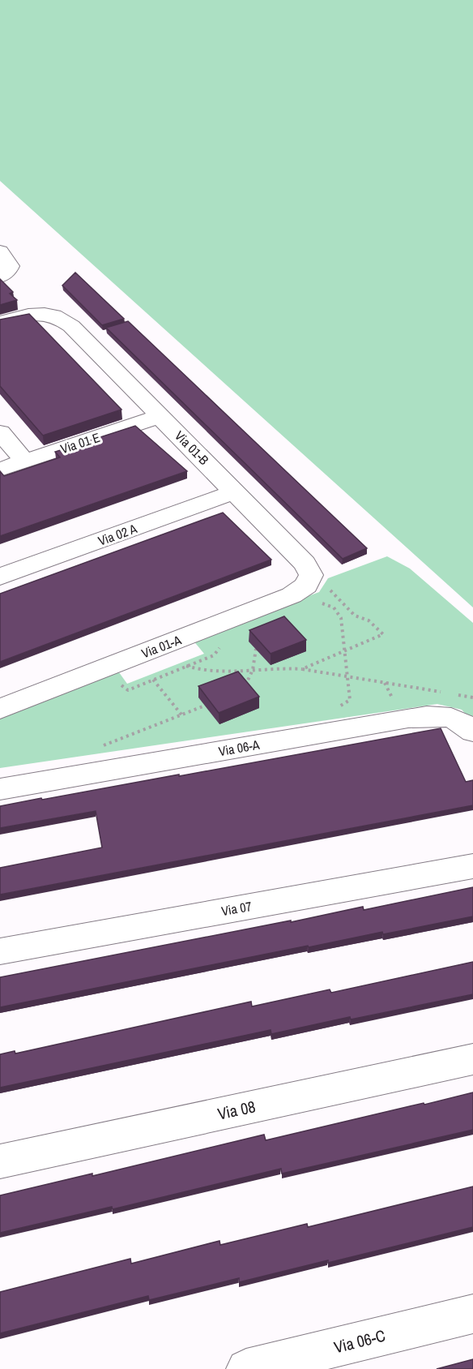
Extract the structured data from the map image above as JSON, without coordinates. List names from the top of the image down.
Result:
{
  "streets": {
    "street": [
      "Via 01 E",
      "Via 01-B",
      "Via 02 A",
      "Via 01-A",
      "Via 06-A",
      "Via 07",
      "Via 08",
      "Via 06-C"
    ]
  },
  "crossings": [
    ["Via 01 E", "Via 01-B"],
    ["Via 01-B", "Via 02 A"],
    ["Via 01-B", "Via 01-A"]
  ]
}
